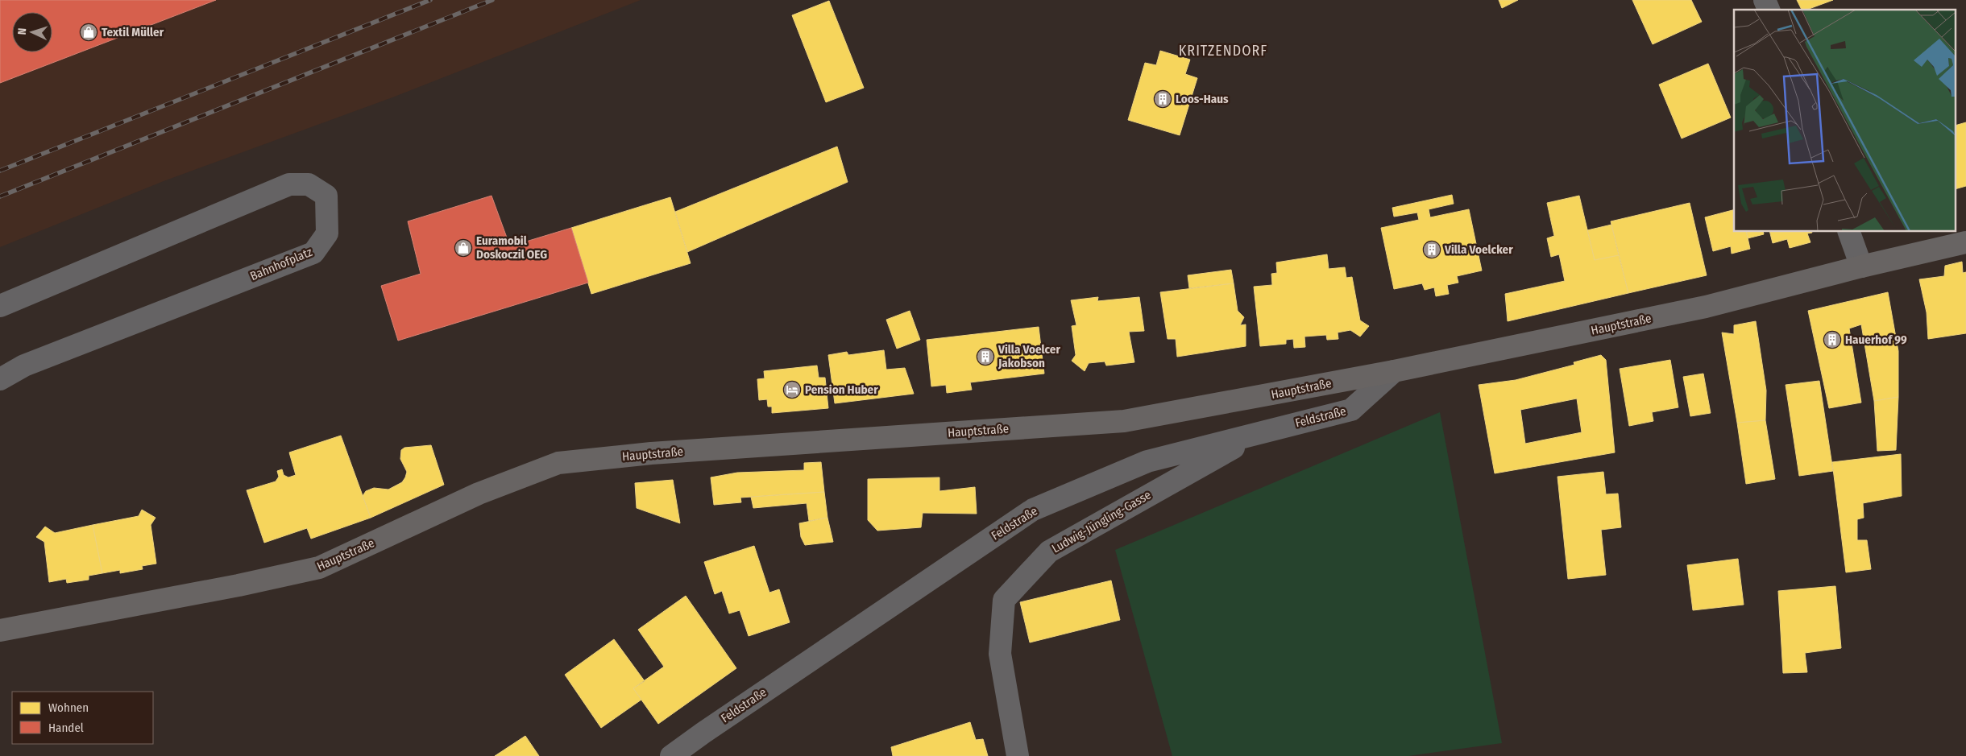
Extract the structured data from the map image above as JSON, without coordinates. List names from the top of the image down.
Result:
{
  "streets": {
    "main road": ["Hauptstraße"],
    "street": ["Bahnhofplatz", "Feldstraße", "Ludwig-Jüngling-Gasse"]
  },
  "crossings": [
    ["Hauptstraße", "Feldstraße"],
    ["Feldstraße", "Ludwig-Jüngling-Gasse"]
  ],
  "districts": ["KRITZENDORF"],
  "places": {
    "shop": ["Textil Müller", "Euramobil Doskoczil OEG"],
    "building": [
      "Loos-Haus",
      "Villa Voelcker",
      "Hauerhof 99",
      "Villa Voelcer Jakobson"
    ],
    "hotel": ["Pension Huber"]
  },
  "legend": ["Wohnen", "Handel"],
  "north": "left"
}
